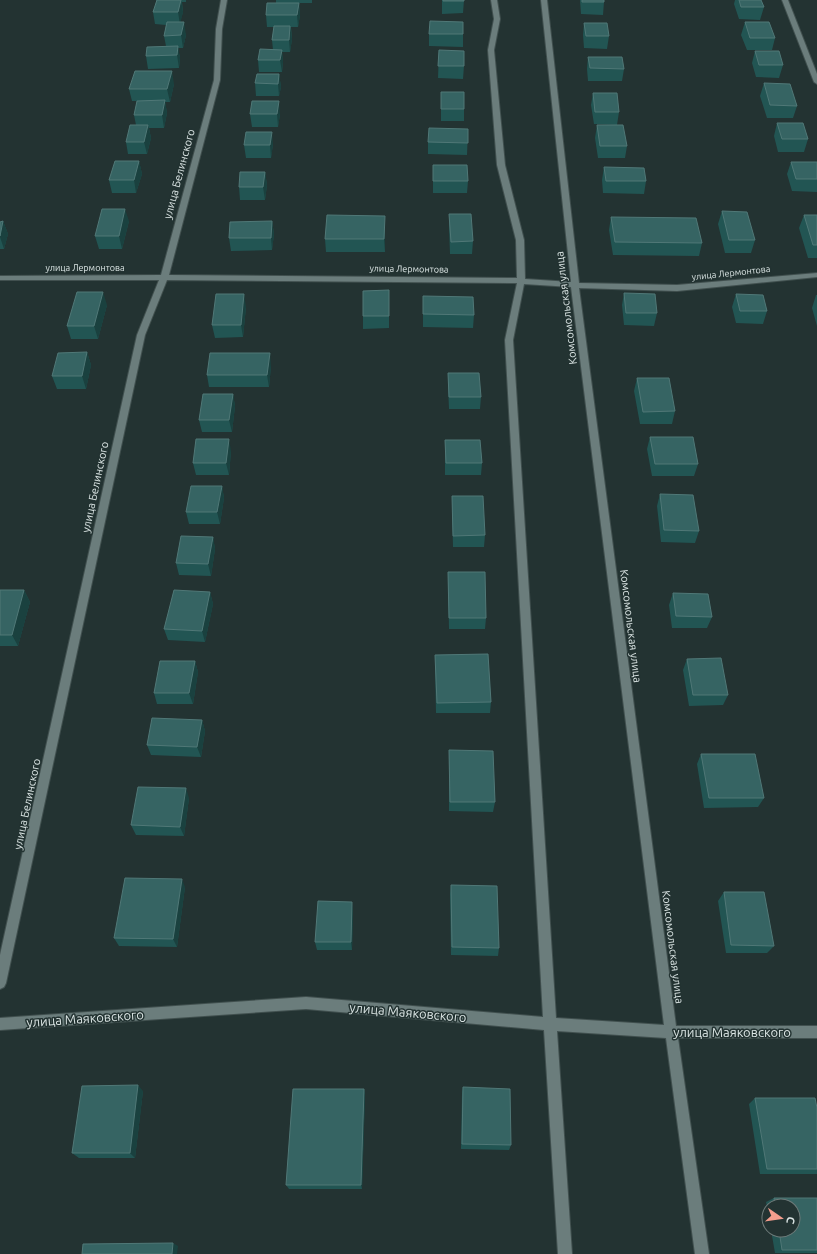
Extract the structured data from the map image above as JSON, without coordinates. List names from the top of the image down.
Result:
{
  "streets": {
    "street": [
      "улица Белинского",
      "улица Лермонтова",
      "Комсомольская улица",
      "улица Маяковского"
    ]
  },
  "crossings": [
    ["улица Белинского", "улица Лермонтова"],
    ["улица Лермонтова", "Комсомольская улица"],
    ["Комсомольская улица", "улица Маяковского"]
  ],
  "north": "right"
}
